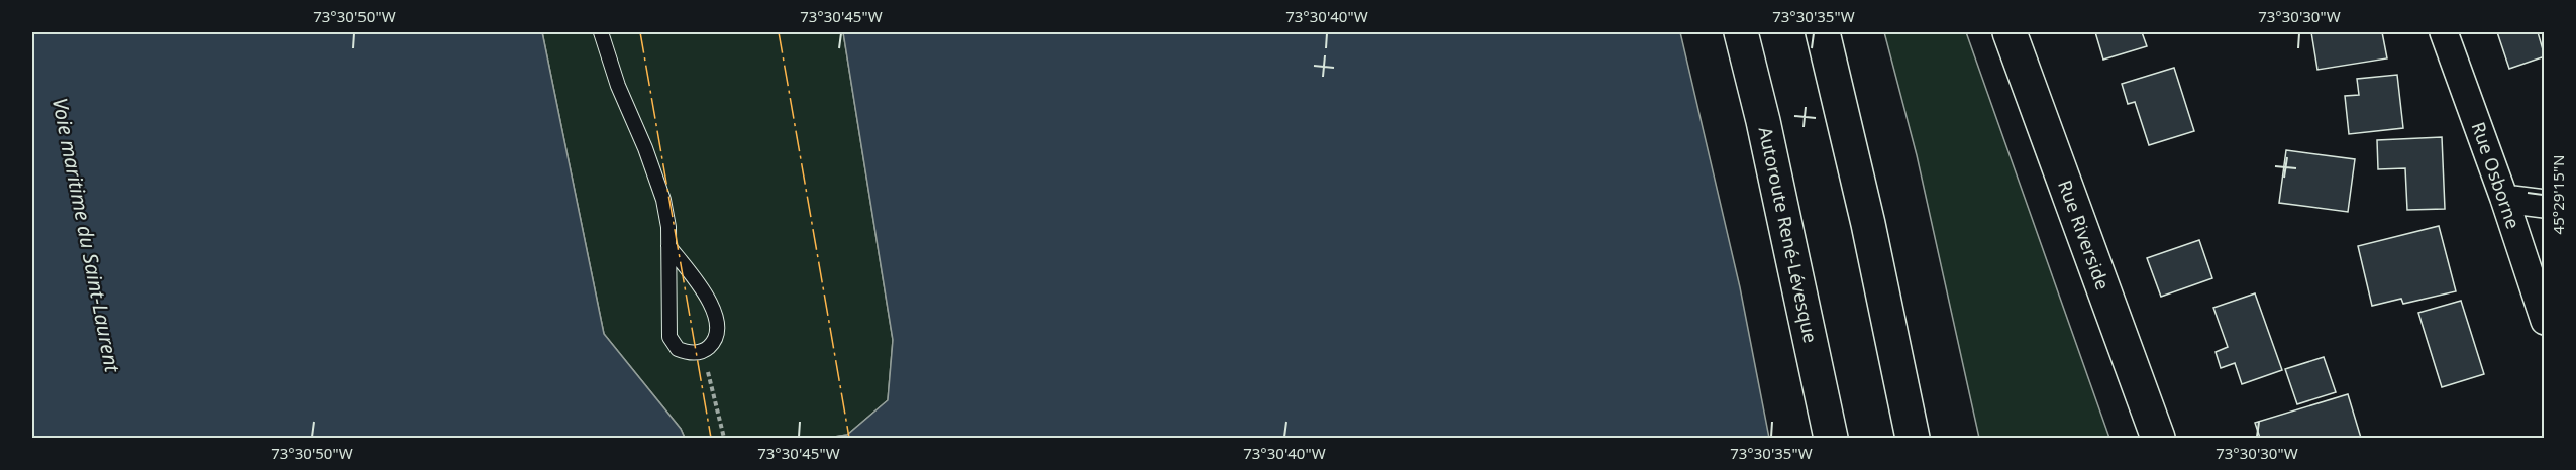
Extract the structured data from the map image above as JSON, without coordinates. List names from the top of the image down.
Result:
{
  "streets": {
    "main road": ["Autoroute René-Lévesque", "Rue Riverside"],
    "street": ["Rue Osborne"]
  },
  "water": ["Voie maritime du Saint-Laurent"],
  "coordinates": [
    "73°30'50\"W",
    "73°30'45\"W",
    "73°30'40\"W",
    "73°30'35\"W",
    "73°30'30\"W",
    "45°29'15\"N"
  ]
}
